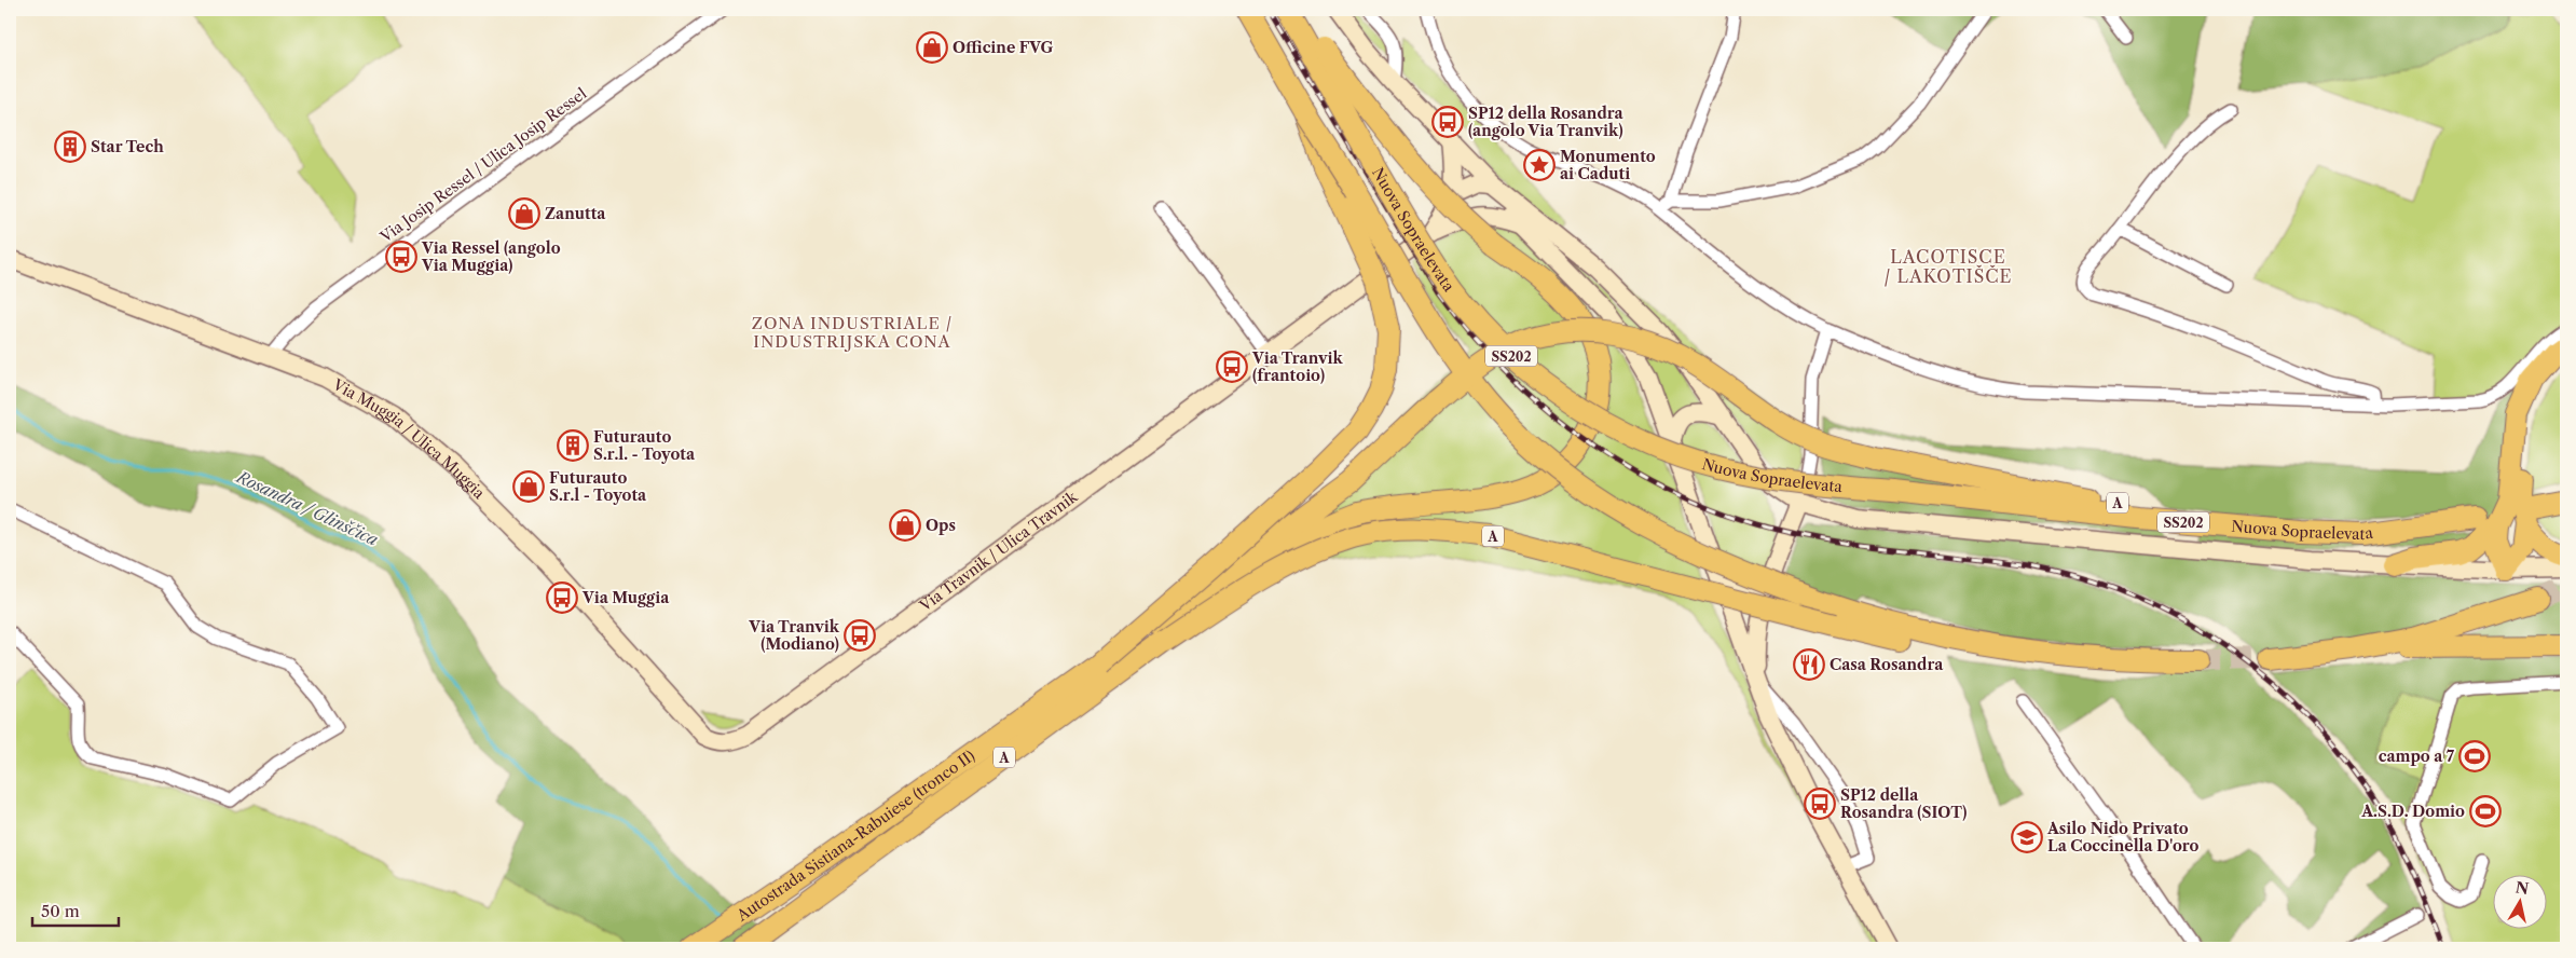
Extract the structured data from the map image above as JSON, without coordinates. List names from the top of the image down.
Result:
{
  "streets": {
    "highway": [
      "Nuova Sopraelevata",
      "SS202",
      "A",
      "Autostrada Sistiana-Rabuiese (tronco II)"
    ],
    "main road": ["Via Muggia / Ulica Muggia", "Via Travnik / Ulica Travnik"],
    "street": ["Via Josip Ressel / Ulica Josip Ressel"]
  },
  "crossings": [
    ["Via Josip Ressel / Ulica Josip Ressel", "Via Muggia / Ulica Muggia"],
    ["Nuova Sopraelevata", "A"],
    ["Via Muggia / Ulica Muggia", "Via Travnik / Ulica Travnik"],
    ["A", "Autostrada Sistiana-Rabuiese (tronco II)"]
  ],
  "districts": ["LACOTISCE / LAKOTIŠČE", "ZONA INDUSTRIALE / INDUSTRIJSKA CONA"],
  "water": ["Rosandra / Glinščica"],
  "places": {
    "shop": [
      "Officine FVG",
      "Zanutta",
      "Futurauto S.r.l - Toyota",
      "Ops"
    ],
    "bus stop": [
      "SP12 della Rosandra (angolo Via Tranvik)",
      "Via Ressel (angolo Via Muggia)",
      "Via Tranvik (frantoio)",
      "Via Muggia",
      "Via Tranvik (Modiano)",
      "SP12 della Rosandra (SIOT)"
    ],
    "building": ["Star Tech", "Futurauto S.r.l. - Toyota"],
    "place": ["Monumento ai Caduti"],
    "restaurant": ["Casa Rosandra"],
    "sports": ["campo a 7", "A.S.D. Domio"],
    "school or university": ["Asilo Nido Privato La Coccinella D'oro"]
  },
  "scale_bar": "50 m",
  "north": "top"
}
